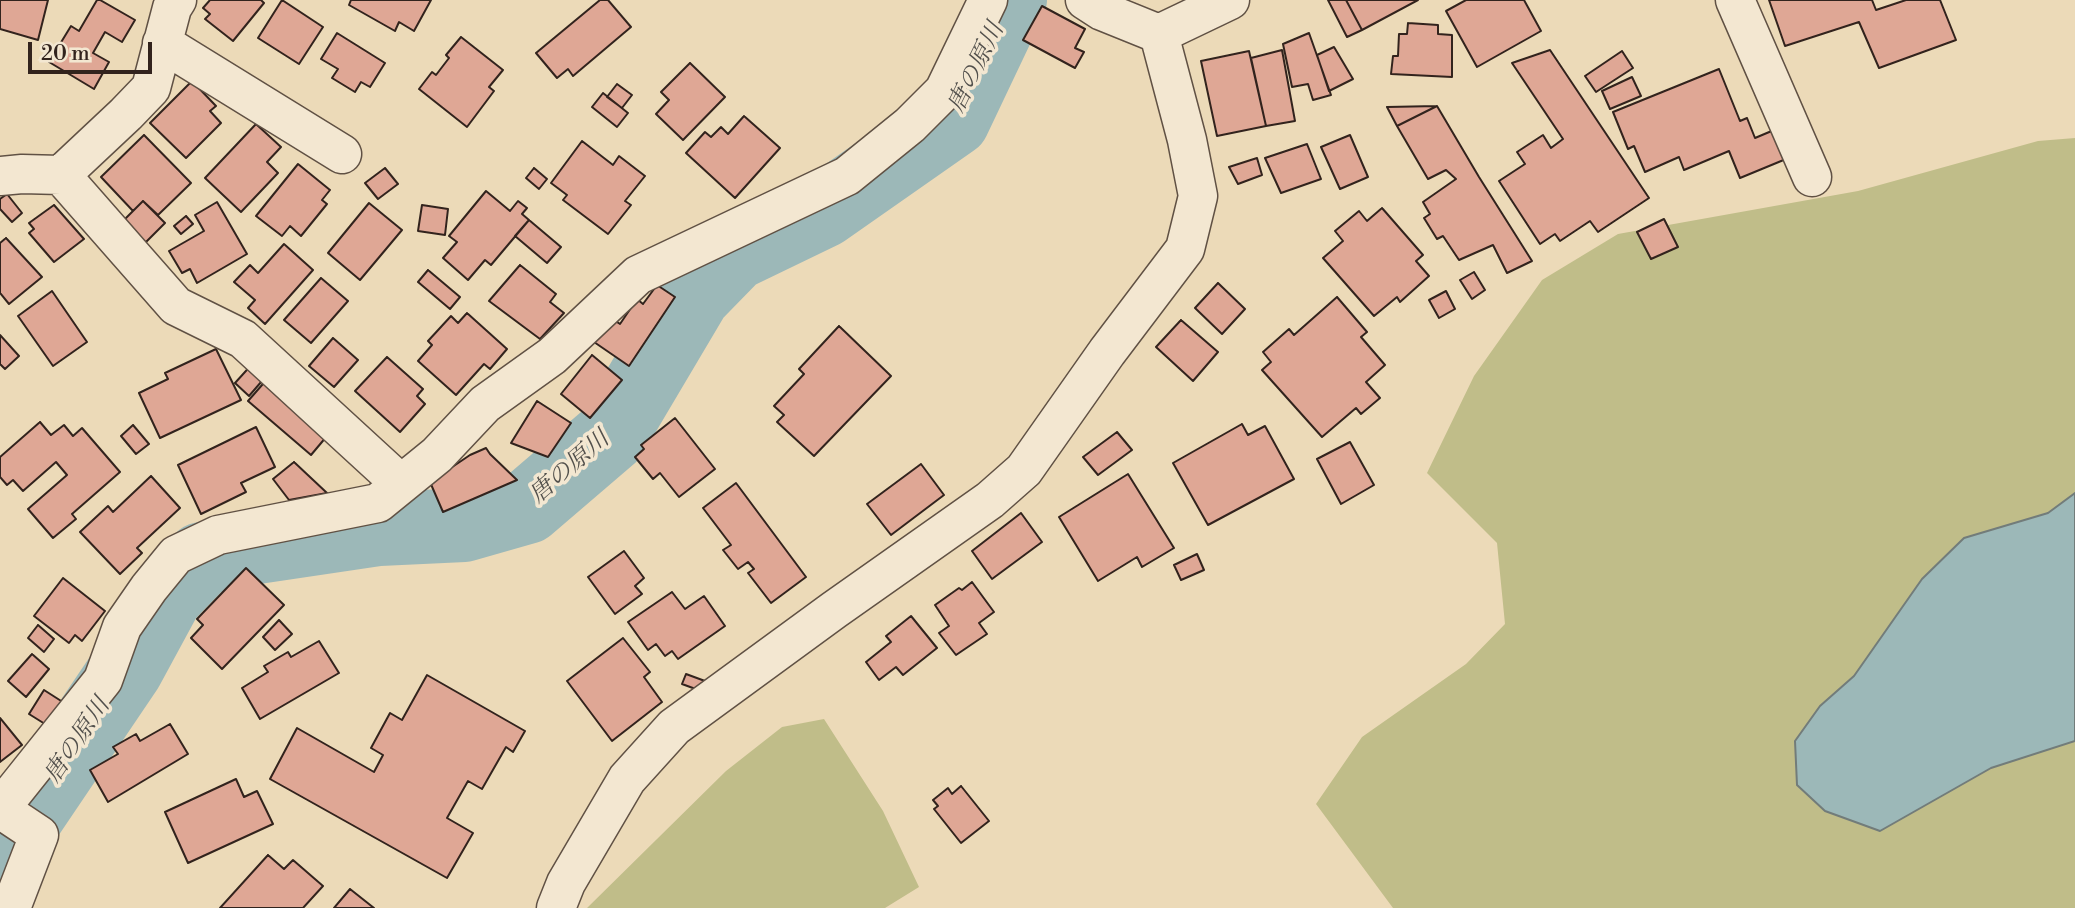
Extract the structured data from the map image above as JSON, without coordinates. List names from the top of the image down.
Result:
{
  "water": ["唐の原川"],
  "scale_bar": "20 m"
}
